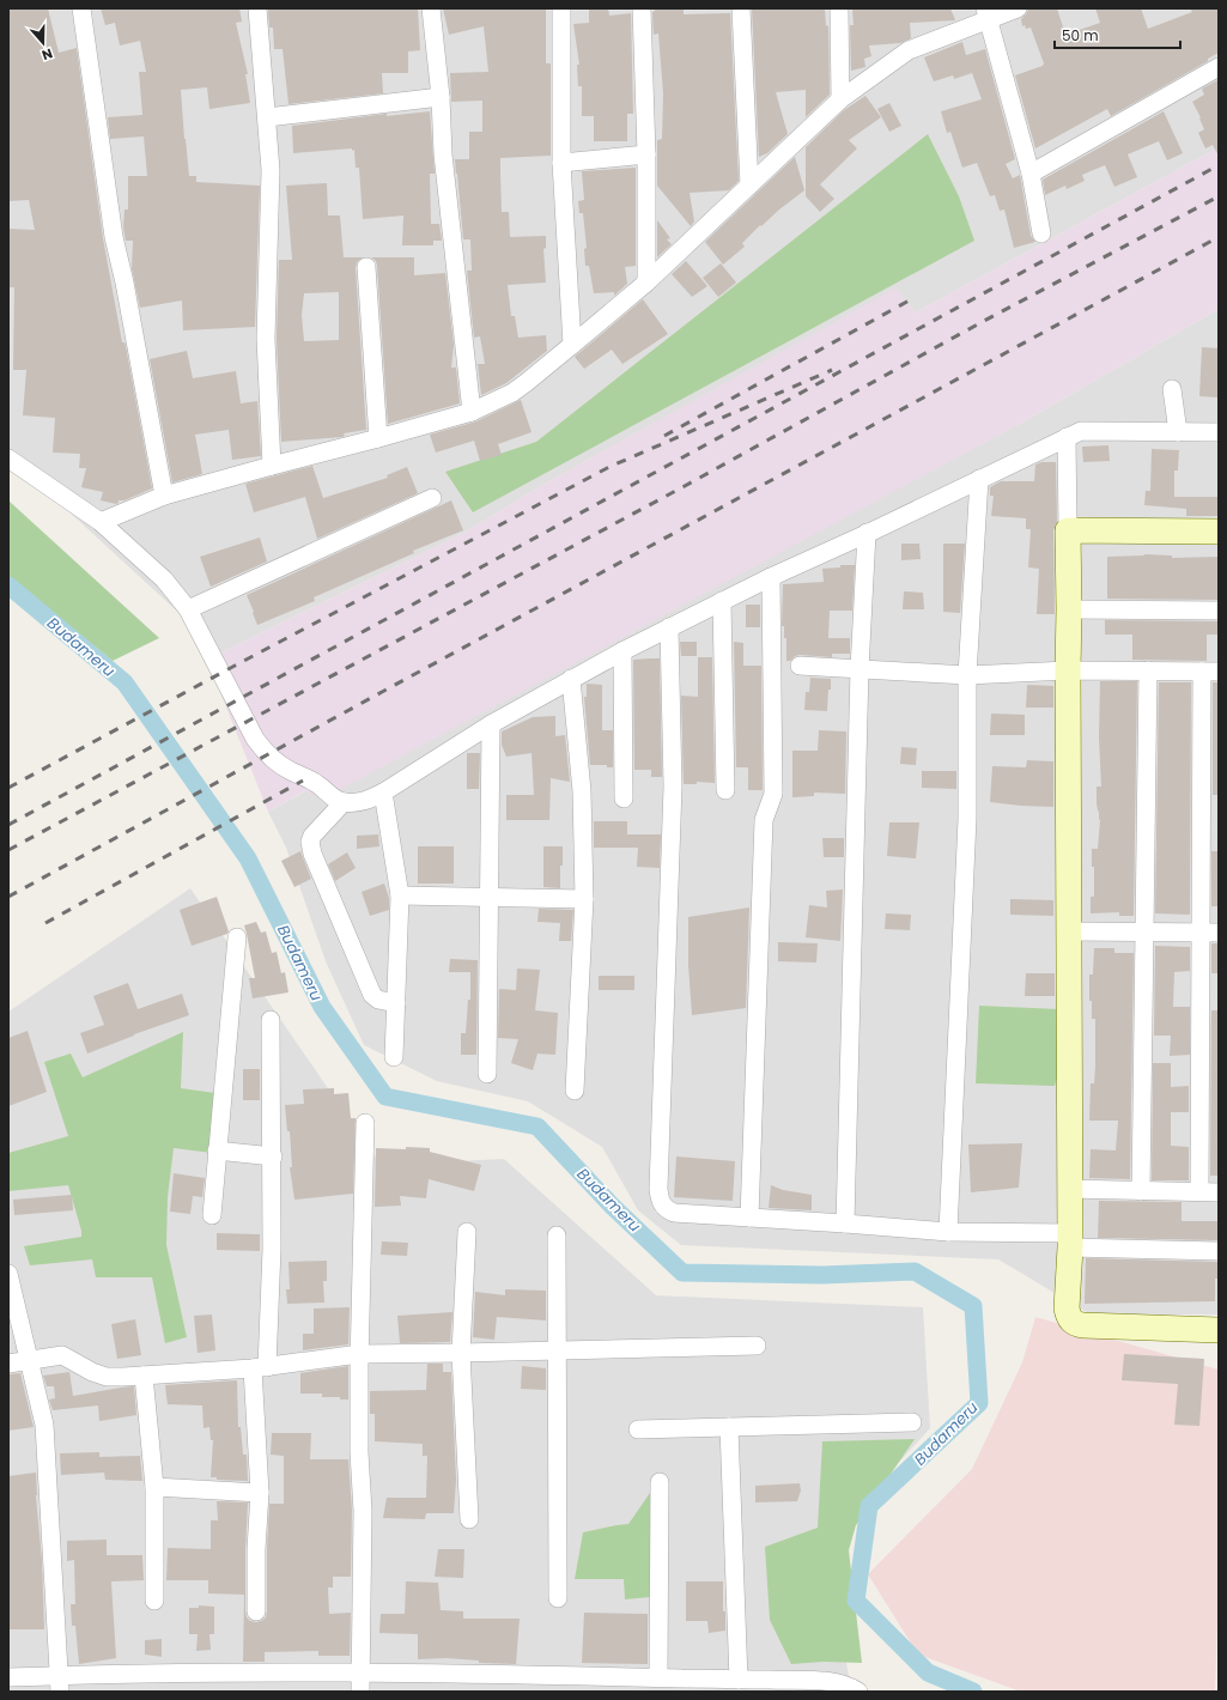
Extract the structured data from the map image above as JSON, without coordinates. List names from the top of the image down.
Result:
{
  "water": ["Budameru"],
  "scale_bar": "50 m",
  "north": "bottom"
}
